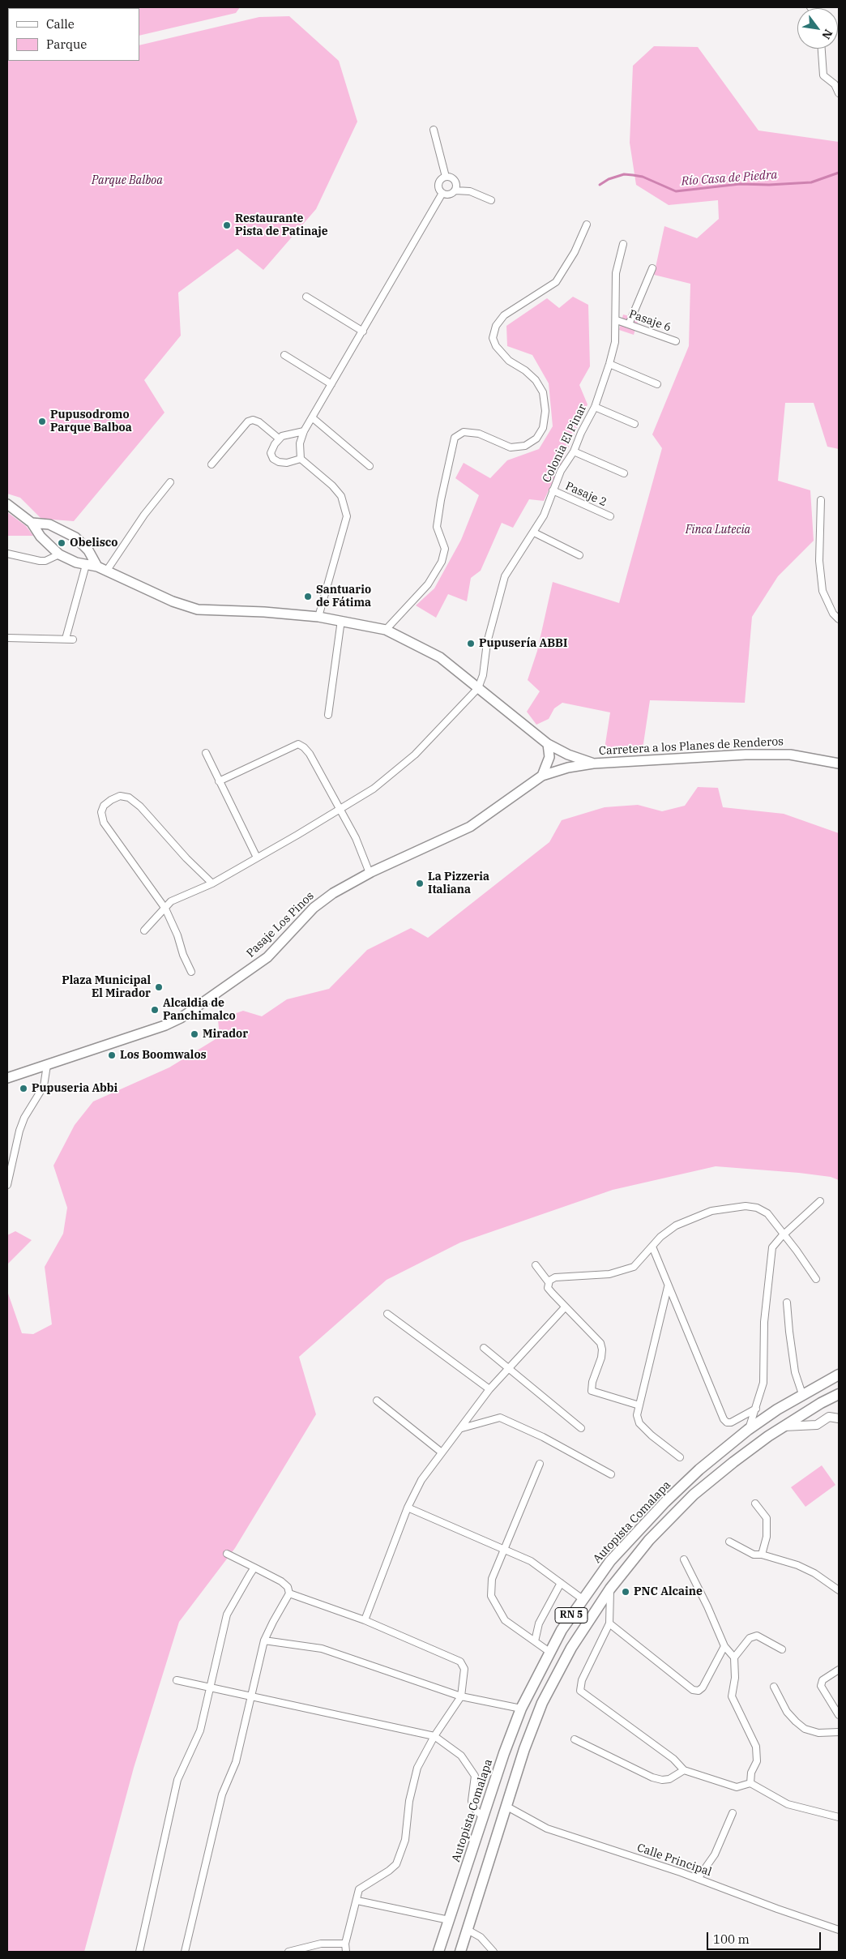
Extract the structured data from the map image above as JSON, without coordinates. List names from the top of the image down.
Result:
{
  "streets": {
    "highway": ["Autopista Comalapa", "RN 5"],
    "main road": ["Carretera a los Planes de Renderos", "Pasaje Los Pinos"],
    "street": [
      "Pasaje 6",
      "Colonia El Pinar",
      "Pasaje 2",
      "Calle Principal"
    ]
  },
  "crossings": [
    ["Pasaje 6", "Colonia El Pinar"],
    ["Colonia El Pinar", "Pasaje 2"],
    ["Carretera a los Planes de Renderos", "Pasaje Los Pinos"],
    ["RN 5", "Calle Principal"]
  ],
  "water": ["Río Casa de Piedra"],
  "parks": ["Parque Balboa", "Finca Lutecia"],
  "places": [
    "Restaurante Pista de Patinaje",
    "Pupusodromo Parque Balboa",
    "Obelisco",
    "Santuario de Fátima",
    "Pupusería ABBI",
    "La Pizzeria Italiana",
    "Plaza Municipal El Mirador",
    "Alcaldia de Panchimalco",
    "Mirador",
    "Los Boomwalos",
    "Pupuseria Abbi",
    "PNC Alcaine"
  ],
  "legend": ["Calle", "Parque"],
  "scale_bar": "100 m",
  "north": "bottom right"
}
